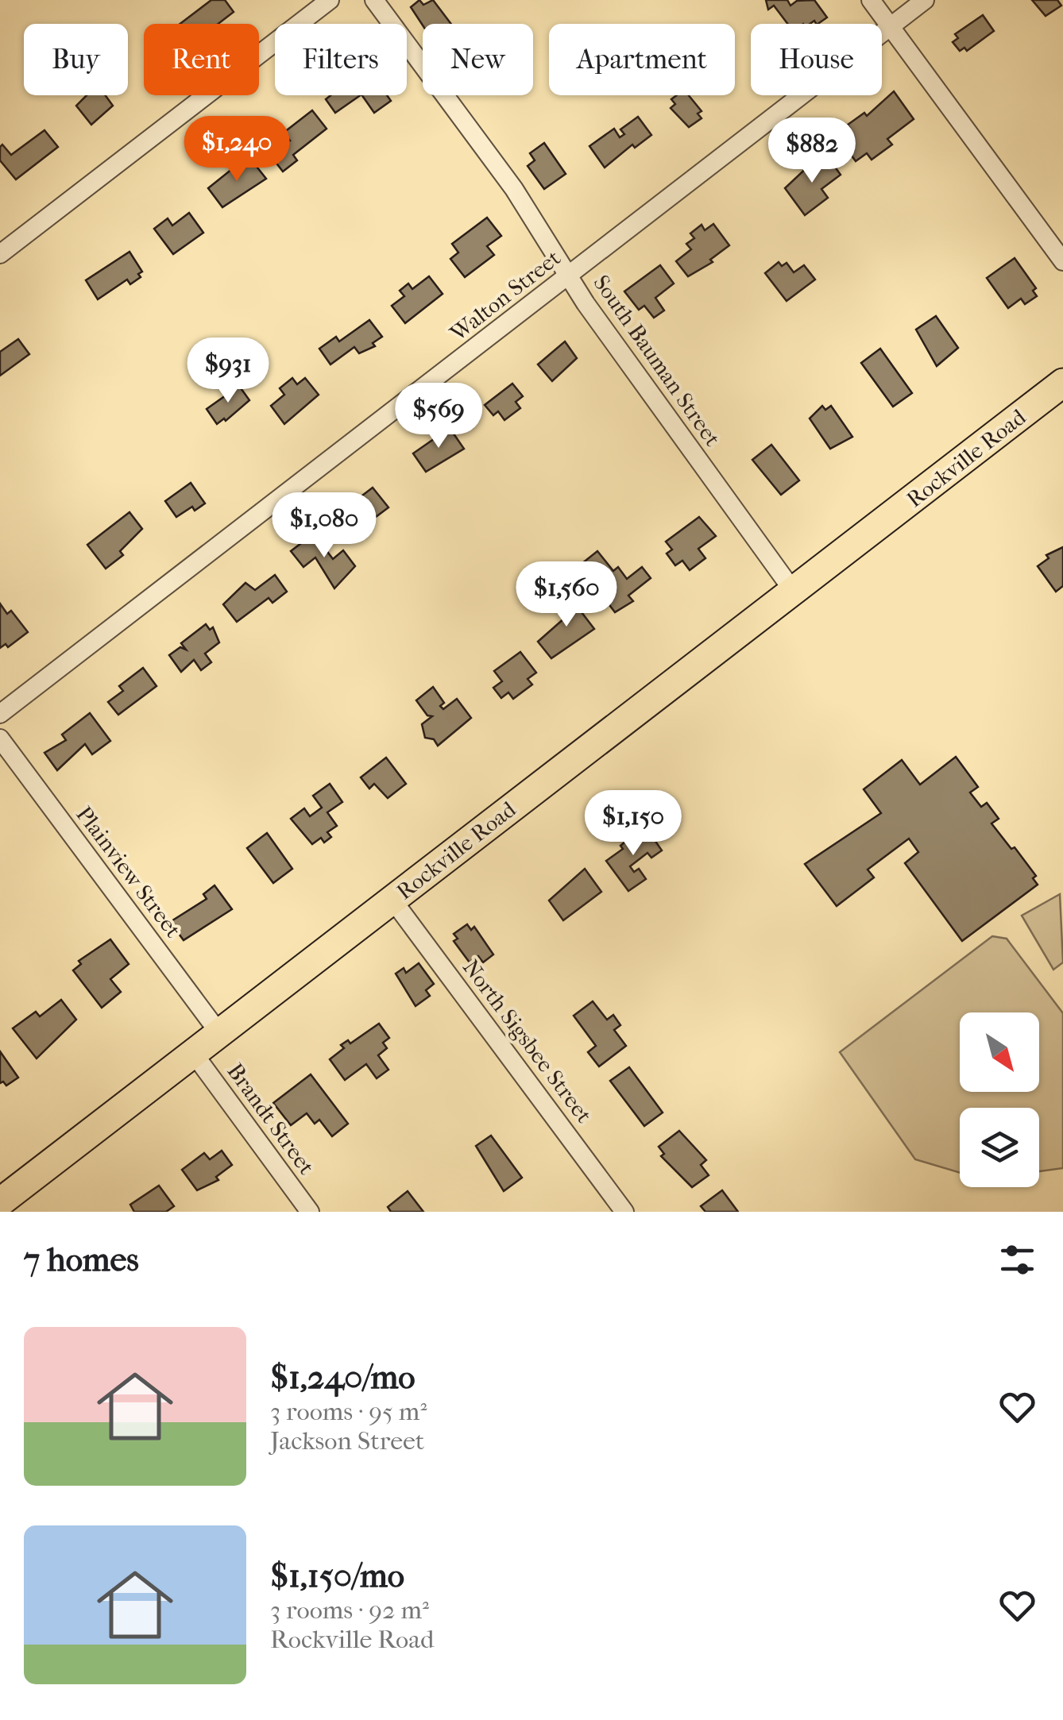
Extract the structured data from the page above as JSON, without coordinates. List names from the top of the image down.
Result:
{
  "streets": {
    "main road": ["Rockville Road"],
    "street": [
      "Walton Street",
      "South Bauman Street",
      "Plainview Street",
      "North Sigsbee Street",
      "Brandt Street"
    ]
  },
  "crossings": [
    ["Walton Street", "South Bauman Street"],
    ["South Bauman Street", "Rockville Road"],
    ["Rockville Road", "Plainview Street"],
    ["Rockville Road", "North Sigsbee Street"],
    ["Rockville Road", "Brandt Street"]
  ],
  "north": "bottom right",
  "page": {
    "chip": [
      "Buy",
      "Rent",
      "Filters",
      "New",
      "Apartment",
      "House"
    ],
    "price": [
      "$1,240",
      "$882",
      "$931",
      "$569",
      "$1,080",
      "$1,560",
      "$1,150"
    ],
    "heading": "7 homes",
    "list": [
      {
        "name": "$1,240/mo",
        "note": "3 rooms · 95 m² · Jackson Street"
      },
      {
        "name": "$1,150/mo",
        "note": "3 rooms · 92 m² · Rockville Road"
      }
    ]
  }
}
